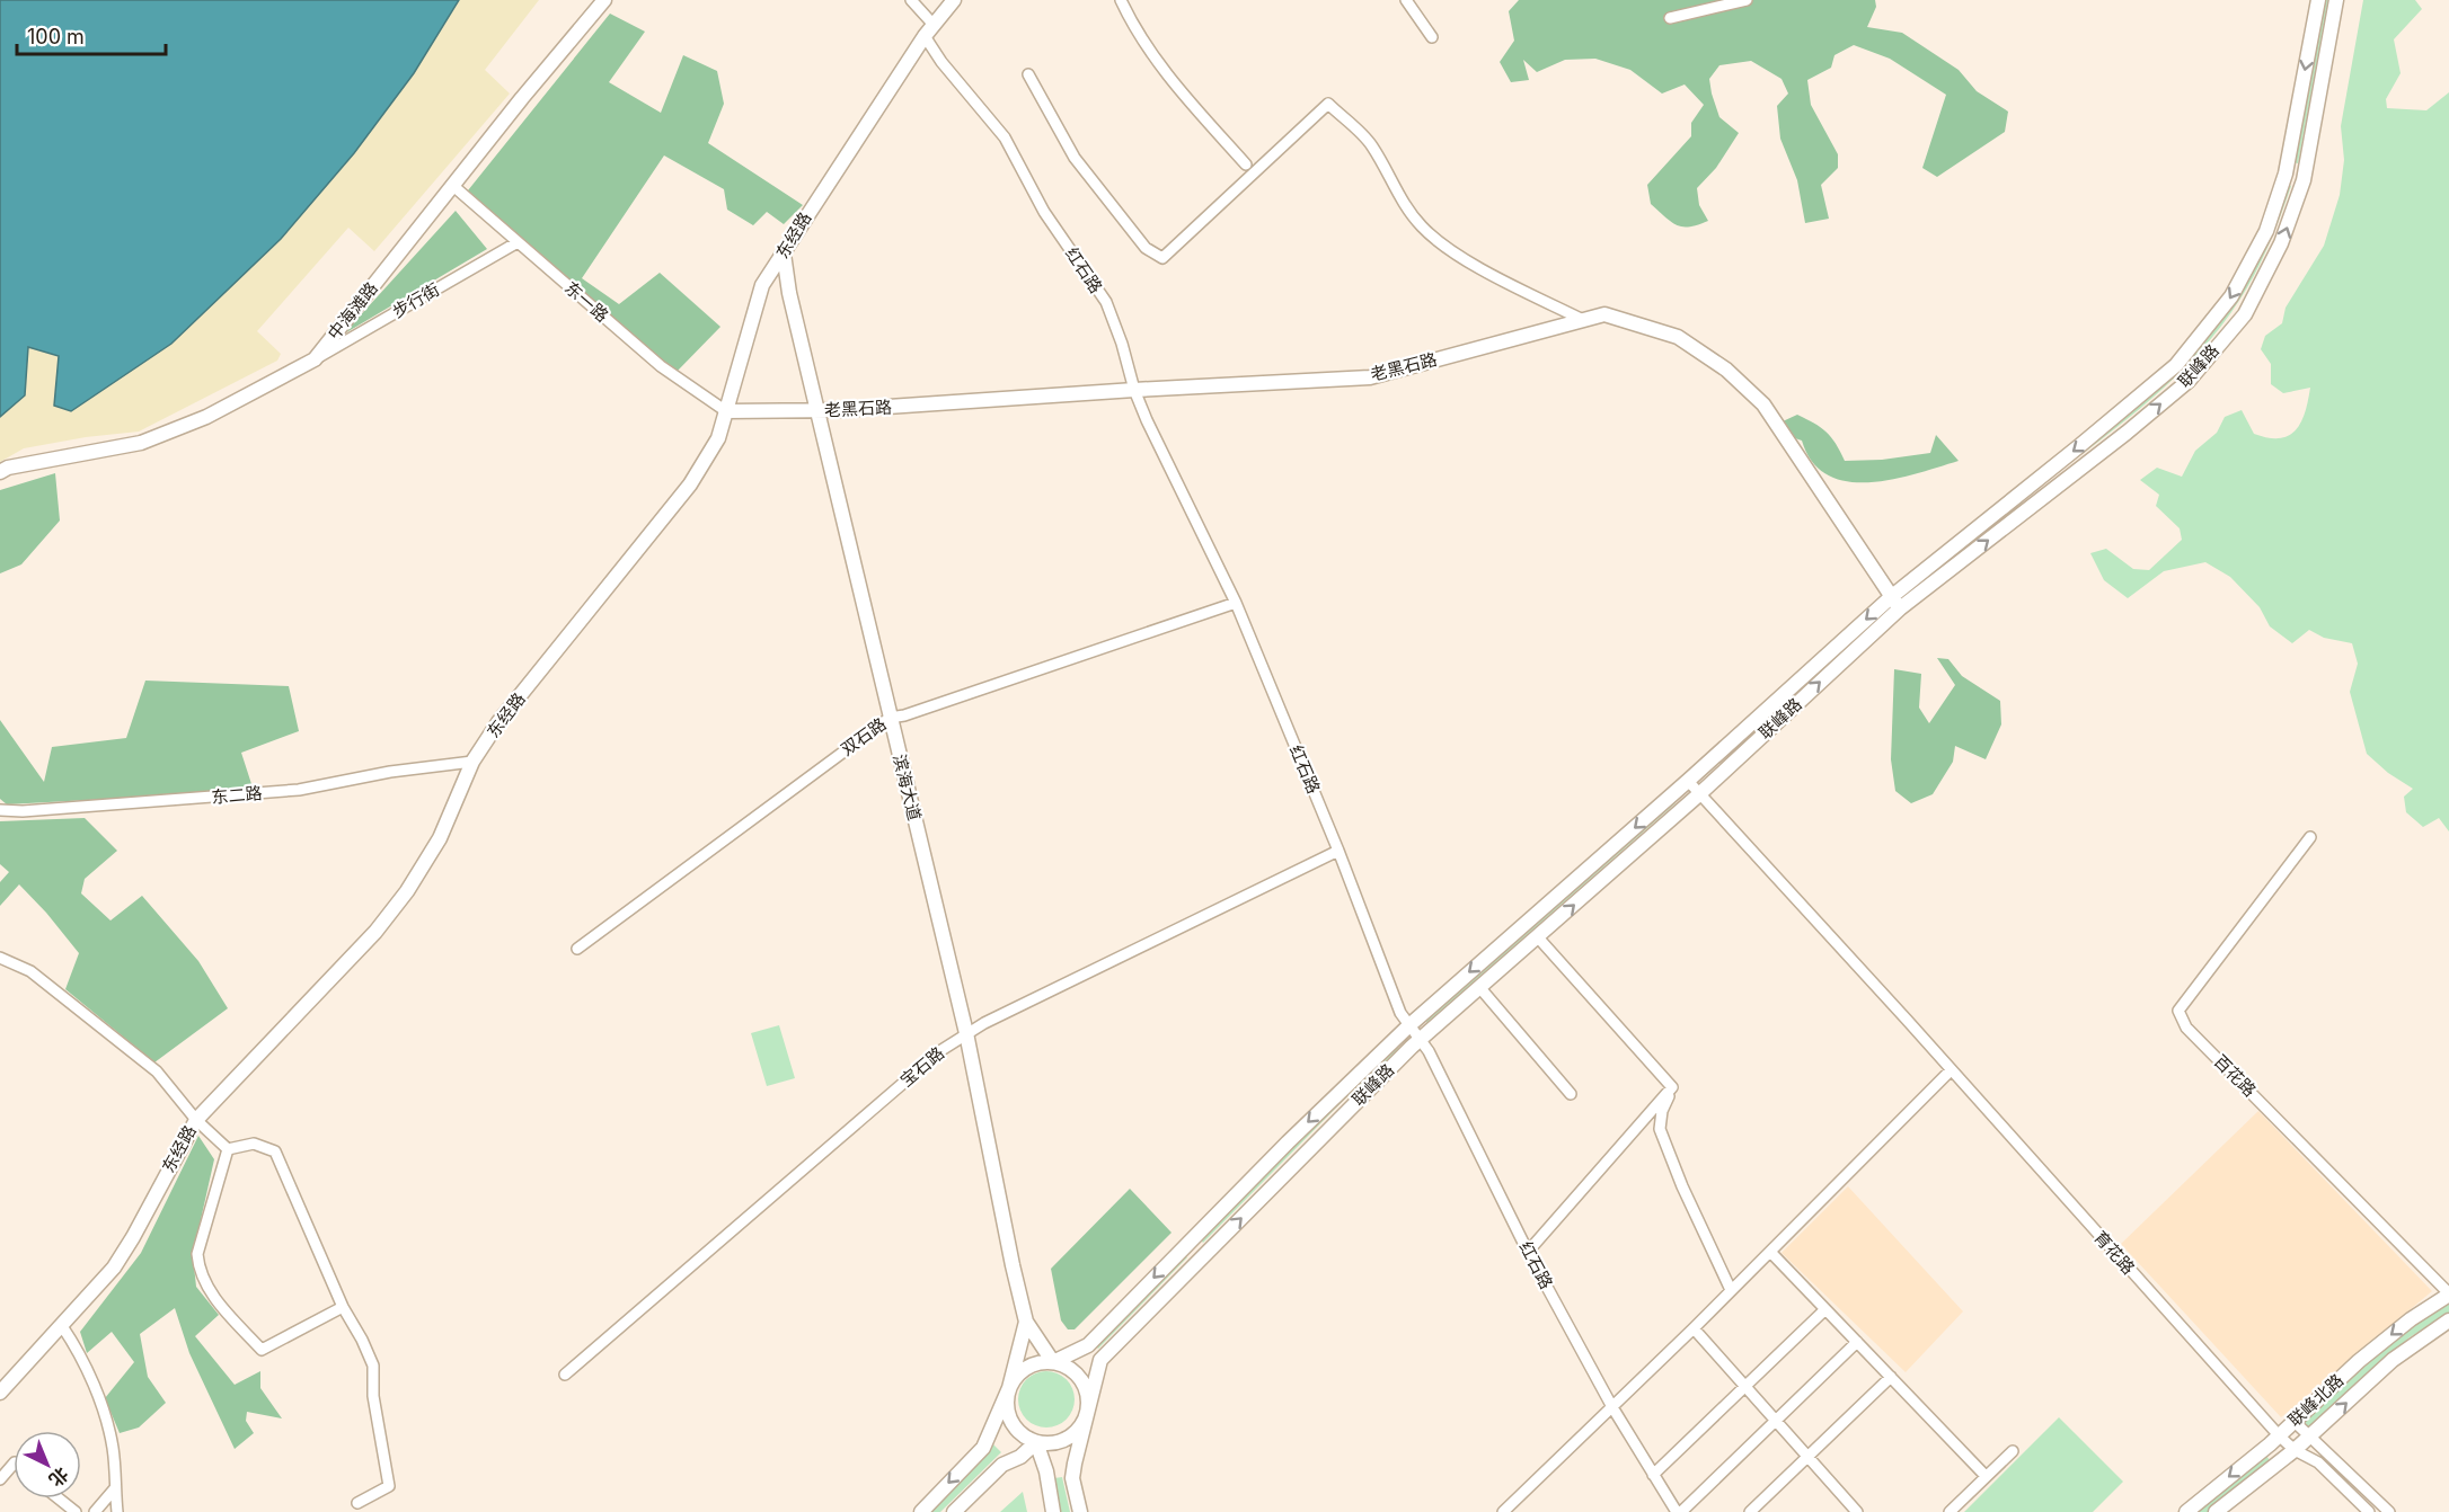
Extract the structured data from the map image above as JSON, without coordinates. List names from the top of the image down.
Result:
{
  "streets": {
    "main road": [
      "东经路",
      "中海滩路",
      "联峰路",
      "老黑石路",
      "滨海大道",
      "联峰北路"
    ],
    "street": [
      "红石路",
      "步行街",
      "东一路",
      "双石路",
      "东二路",
      "宝石路",
      "百花路",
      "育花路"
    ]
  },
  "crossings": [
    ["东经路", "红石路"],
    ["东经路", "东一路"],
    ["东经路", "老黑石路"],
    ["东经路", "滨海大道"],
    ["东经路", "东二路"],
    ["红石路", "联峰路"],
    ["红石路", "老黑石路"],
    ["红石路", "双石路"],
    ["红石路", "宝石路"],
    ["步行街", "东一路"],
    ["步行街", "中海滩路"],
    ["东一路", "中海滩路"],
    ["东一路", "老黑石路"],
    ["联峰路", "老黑石路"],
    ["联峰路", "育花路"],
    ["老黑石路", "滨海大道"],
    ["双石路", "滨海大道"],
    ["滨海大道", "宝石路"],
    ["百花路", "联峰北路"],
    ["育花路", "联峰北路"]
  ],
  "scale_bar": "100 m",
  "north": "bottom right"
}
